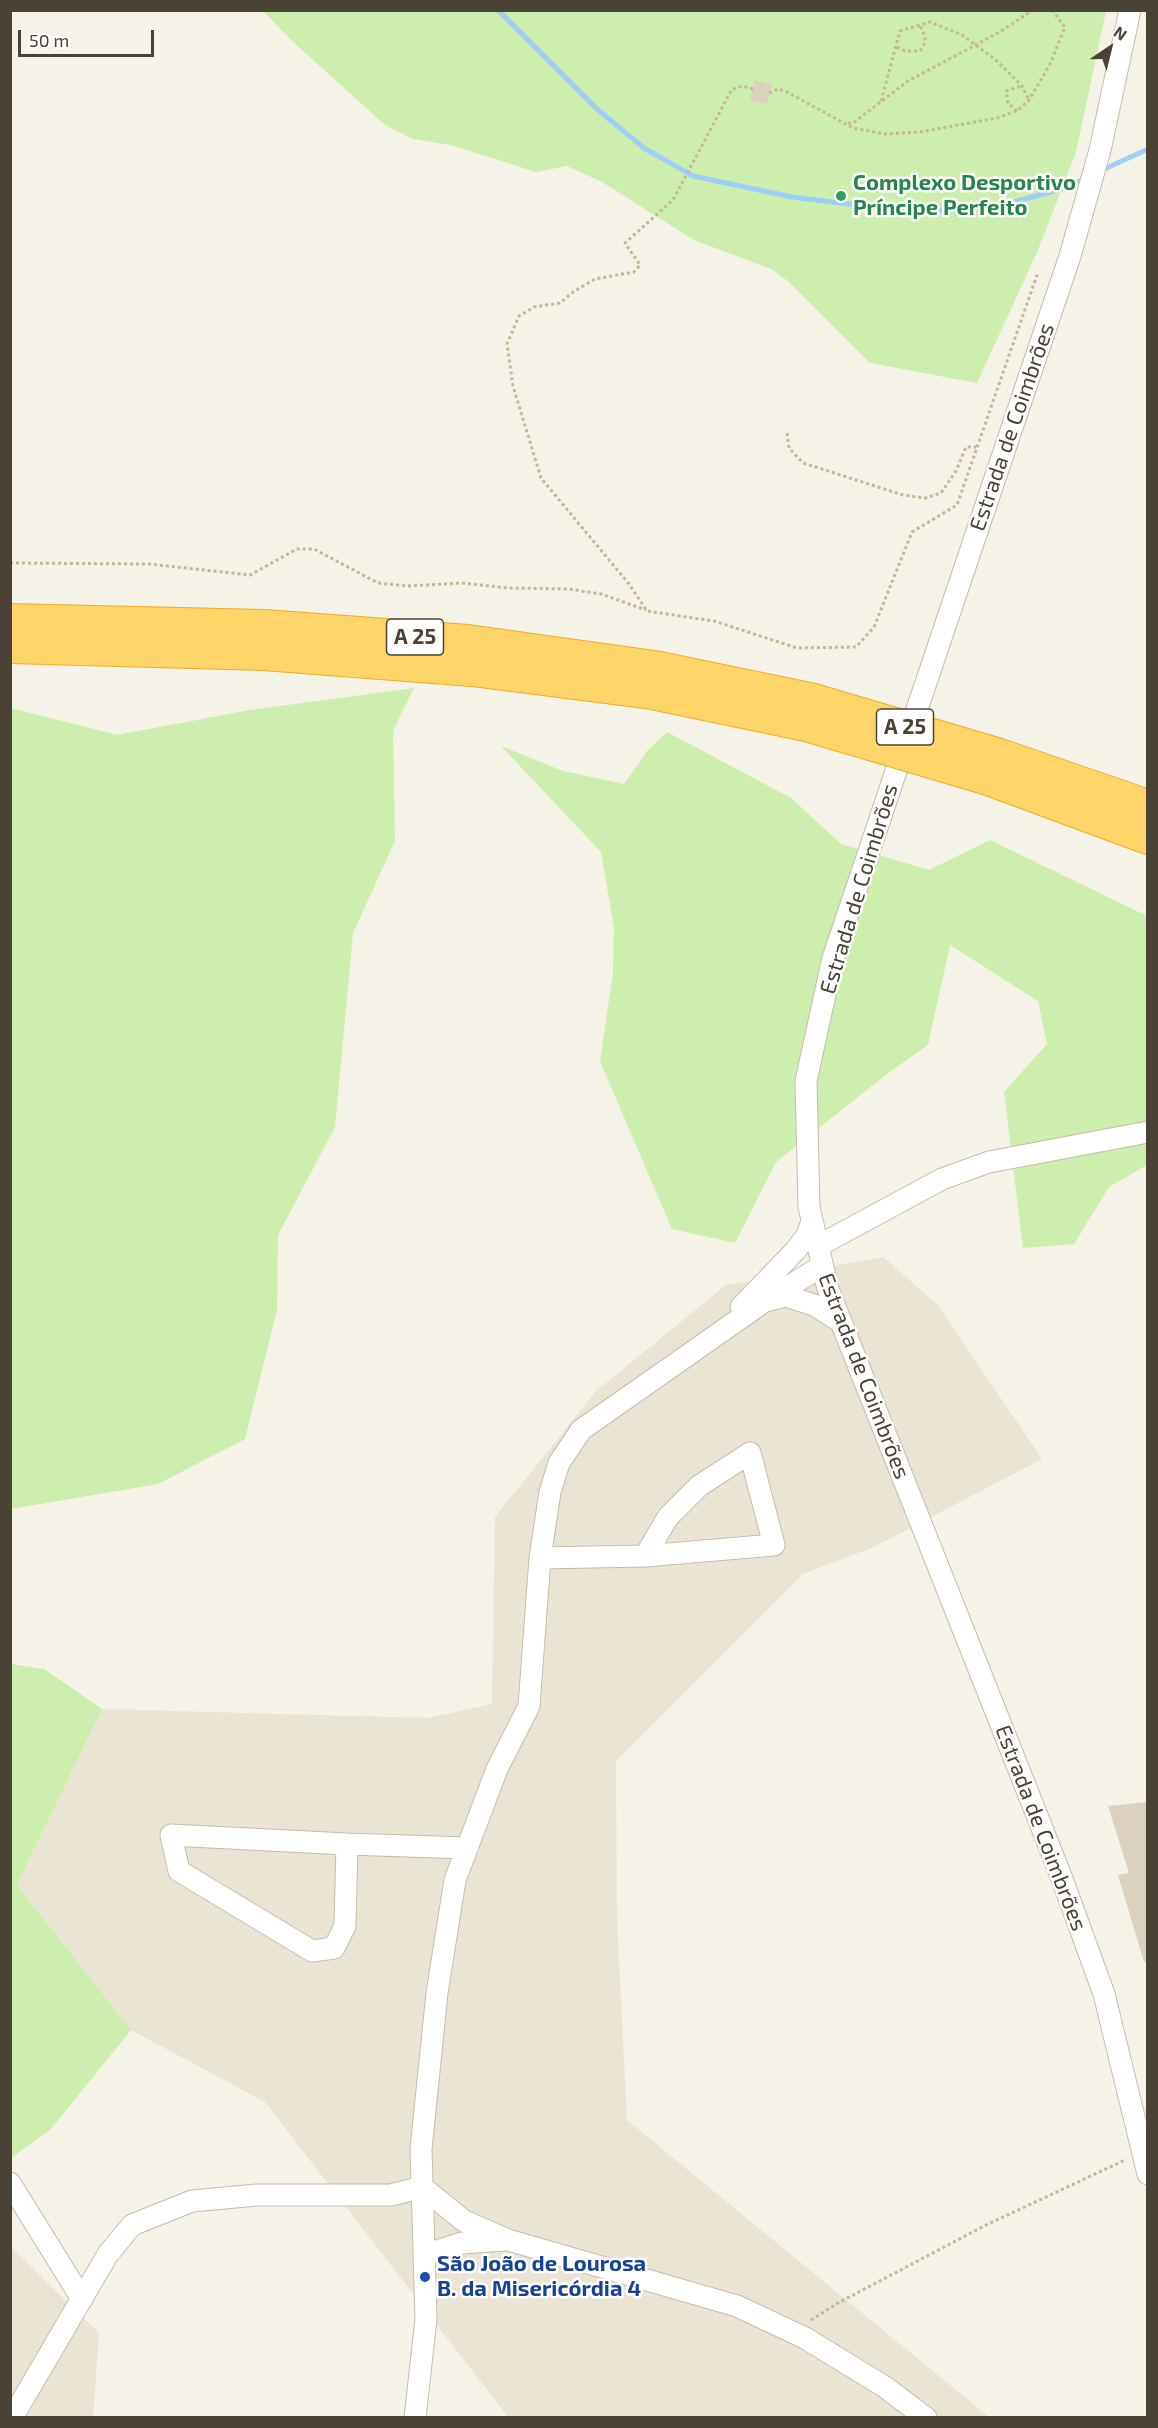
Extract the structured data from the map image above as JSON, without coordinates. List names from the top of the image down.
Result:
{
  "streets": {
    "highway": ["A 25"],
    "street": ["Estrada de Coimbrões"]
  },
  "places": ["Complexo Desportivo Príncipe Perfeito", "São João de Lourosa B. da Misericórdia 4"],
  "scale_bar": "50 m",
  "north": "top right"
}
